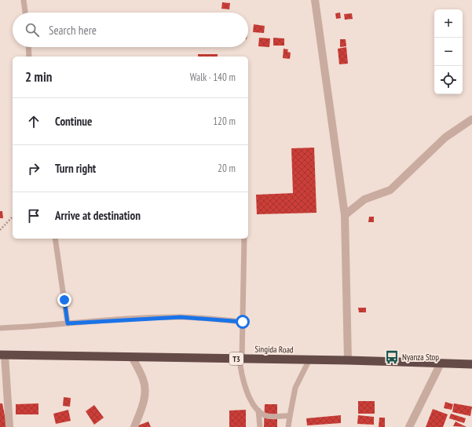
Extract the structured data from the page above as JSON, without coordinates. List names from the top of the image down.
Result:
{
  "streets": {
    "highway": ["Singida Road", "T3"]
  },
  "places": {
    "bus stop": ["Nyanza Stop"]
  },
  "page": {
    "map_buttons": ["+", "−"],
    "search": "Search here",
    "heading": ["2 min", "Walk · 140 m"],
    "list": [
      ["Continue", "120 m"],
      ["Turn right", "20 m"],
      "Arrive at destination"
    ]
  }
}
